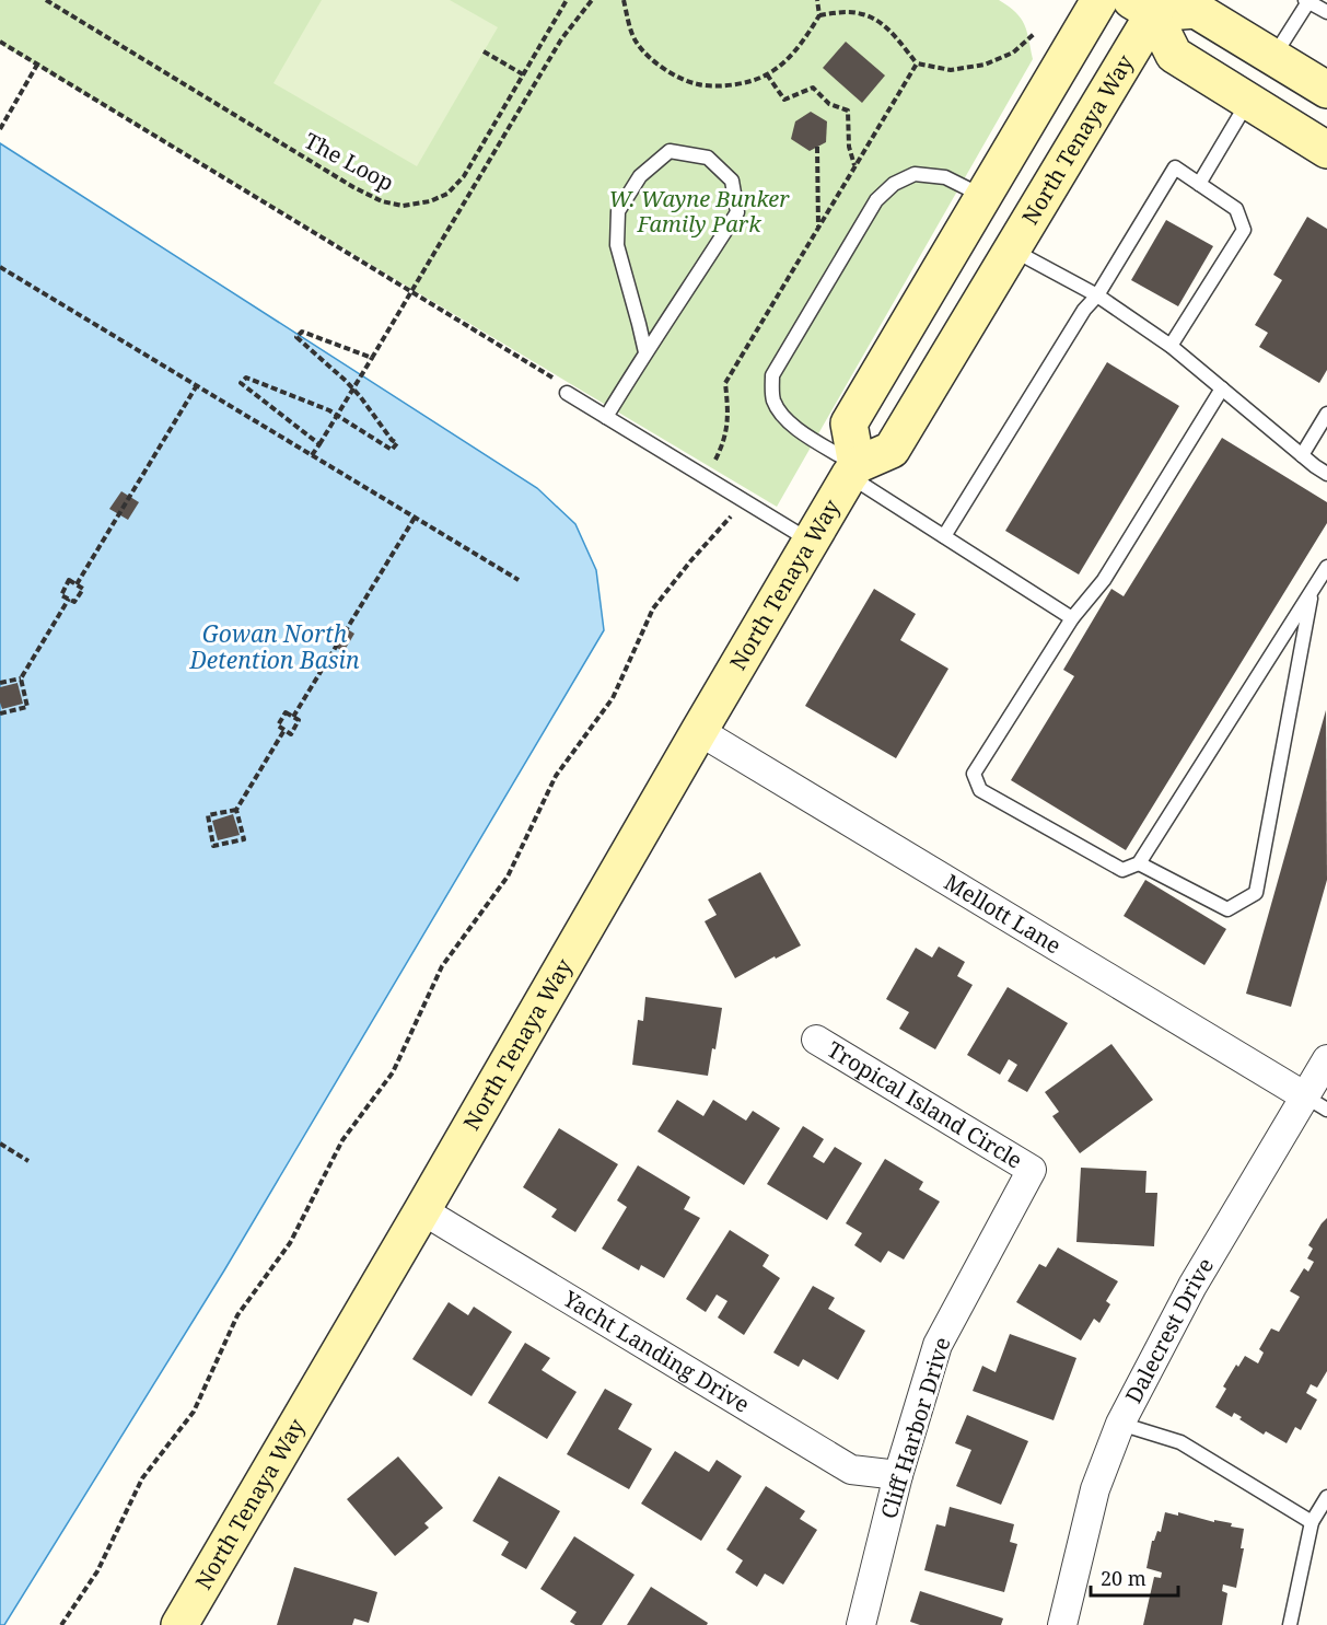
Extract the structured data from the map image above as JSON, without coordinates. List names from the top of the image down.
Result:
{
  "streets": {
    "main road": ["North Tenaya Way"],
    "street": [
      "Mellott Lane",
      "Tropical Island Circle",
      "Dalecrest Drive",
      "Yacht Landing Drive",
      "Cliff Harbor Drive"
    ],
    "path": ["The Loop"]
  },
  "crossings": [
    ["North Tenaya Way", "Mellott Lane"],
    ["North Tenaya Way", "Yacht Landing Drive"],
    ["Mellott Lane", "Dalecrest Drive"],
    ["Tropical Island Circle", "Cliff Harbor Drive"],
    ["Yacht Landing Drive", "Cliff Harbor Drive"]
  ],
  "water": ["Gowan North Detention Basin"],
  "parks": ["W. Wayne Bunker Family Park"],
  "scale_bar": "20 m"
}
